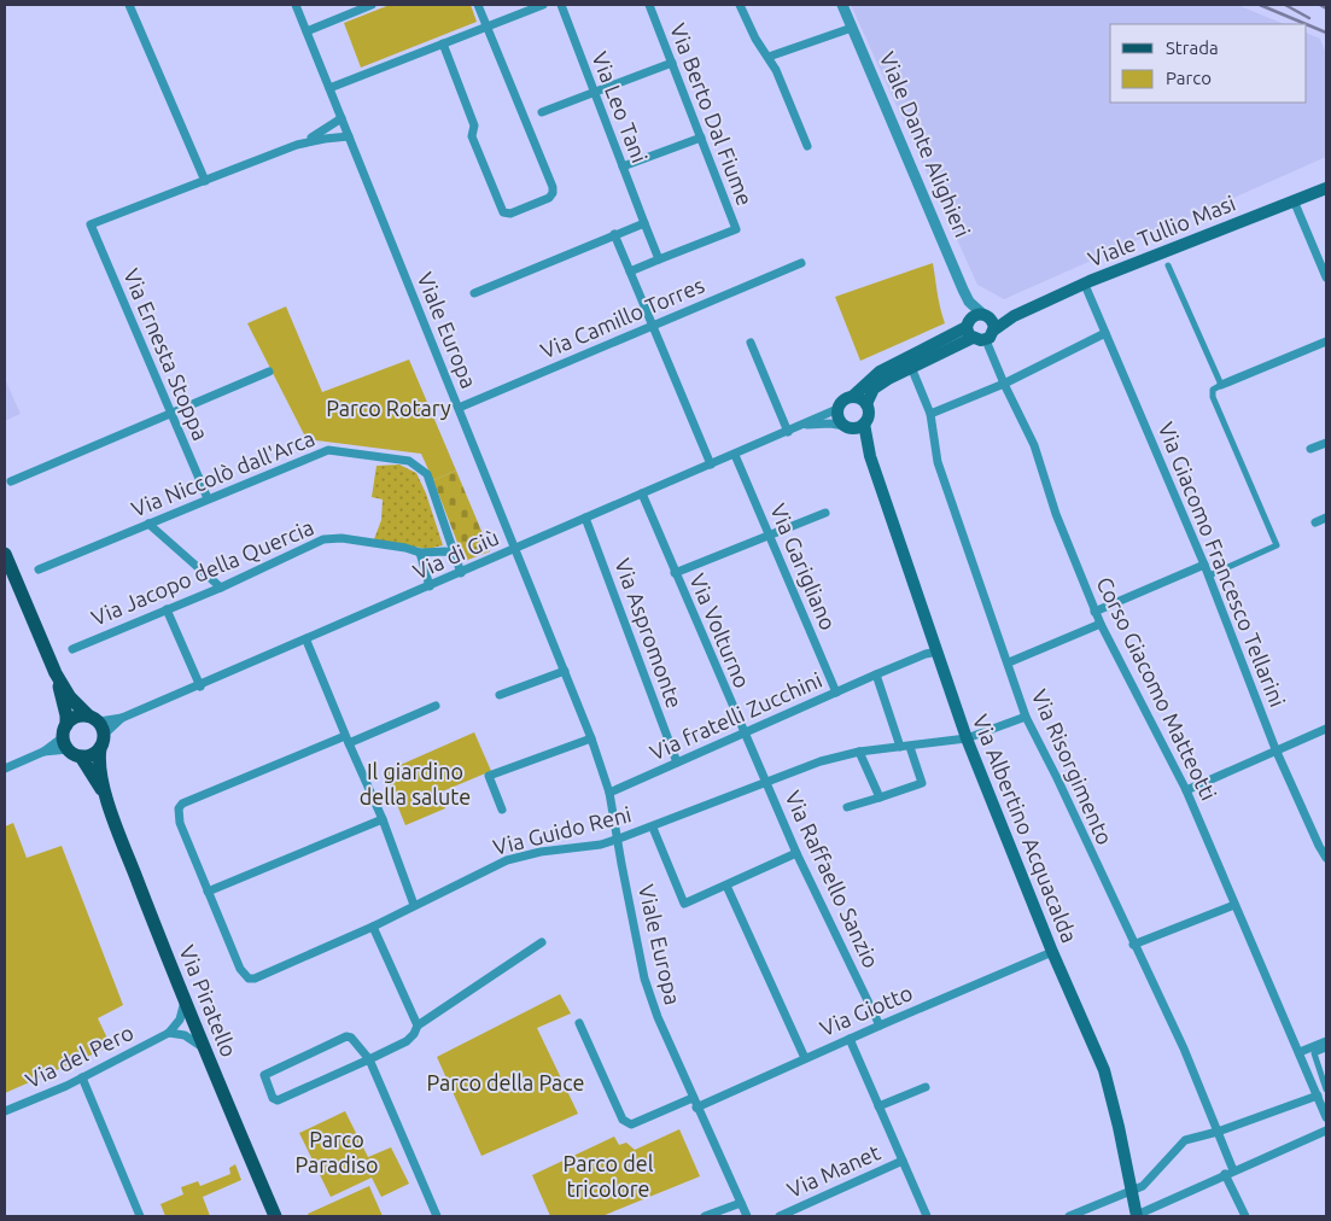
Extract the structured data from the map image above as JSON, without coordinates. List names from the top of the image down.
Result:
{
  "streets": {
    "main road": ["Viale Tullio Masi", "Via Albertino Acquacalda", "Via Piratello"],
    "street": [
      "Via Leo Tani",
      "Via Berto Dal Fiume",
      "Viale Dante Alighieri",
      "Via Camillo Torres",
      "Viale Europa",
      "Via Ernesta Stoppa",
      "Via Niccolò dall'Arca",
      "Via di Giù",
      "Via Giacomo Francesco Tellarini",
      "Via Garigliano",
      "Via Jacopo della Quercia",
      "Via Volturno",
      "Via Aspromonte",
      "Corso Giacomo Matteotti",
      "Via fratelli Zucchini",
      "Via Risorgimento",
      "Via Guido Reni",
      "Via Raffaello Sanzio",
      "Via Giotto",
      "Via del Pero",
      "Via Manet"
    ]
  },
  "crossings": [
    ["Via Leo Tani", "Via Berto Dal Fiume"],
    ["Viale Dante Alighieri", "Viale Tullio Masi"],
    ["Viale Dante Alighieri", "Corso Giacomo Matteotti"],
    ["Viale Tullio Masi", "Via di Giù"],
    ["Viale Tullio Masi", "Via Giacomo Francesco Tellarini"],
    ["Viale Tullio Masi", "Corso Giacomo Matteotti"],
    ["Viale Tullio Masi", "Via Albertino Acquacalda"],
    ["Via Camillo Torres", "Viale Europa"],
    ["Viale Europa", "Via di Giù"],
    ["Viale Europa", "Via fratelli Zucchini"],
    ["Viale Europa", "Via Guido Reni"],
    ["Viale Europa", "Via Giotto"],
    ["Via Ernesta Stoppa", "Via Niccolò dall'Arca"],
    ["Via Niccolò dall'Arca", "Via di Giù"],
    ["Via Niccolò dall'Arca", "Via Jacopo della Quercia"],
    ["Via di Giù", "Via Garigliano"],
    ["Via di Giù", "Via Volturno"],
    ["Via di Giù", "Via Aspromonte"],
    ["Via di Giù", "Via Albertino Acquacalda"],
    ["Via di Giù", "Via Piratello"],
    ["Via Garigliano", "Via fratelli Zucchini"],
    ["Via Volturno", "Via fratelli Zucchini"],
    ["Via Volturno", "Via Guido Reni"],
    ["Via Volturno", "Via Raffaello Sanzio"],
    ["Via Aspromonte", "Via fratelli Zucchini"],
    ["Via fratelli Zucchini", "Via Albertino Acquacalda"],
    ["Via Risorgimento", "Via Guido Reni"],
    ["Via Albertino Acquacalda", "Via Guido Reni"],
    ["Via Albertino Acquacalda", "Via Giotto"],
    ["Via Guido Reni", "Via Raffaello Sanzio"],
    ["Via Raffaello Sanzio", "Via Giotto"]
  ],
  "parks": [
    "Parco Rotary",
    "Il giardino della salute",
    "Parco della Pace",
    "Parco Paradiso",
    "Parco del tricolore"
  ],
  "legend": ["Strada", "Parco"]
}
